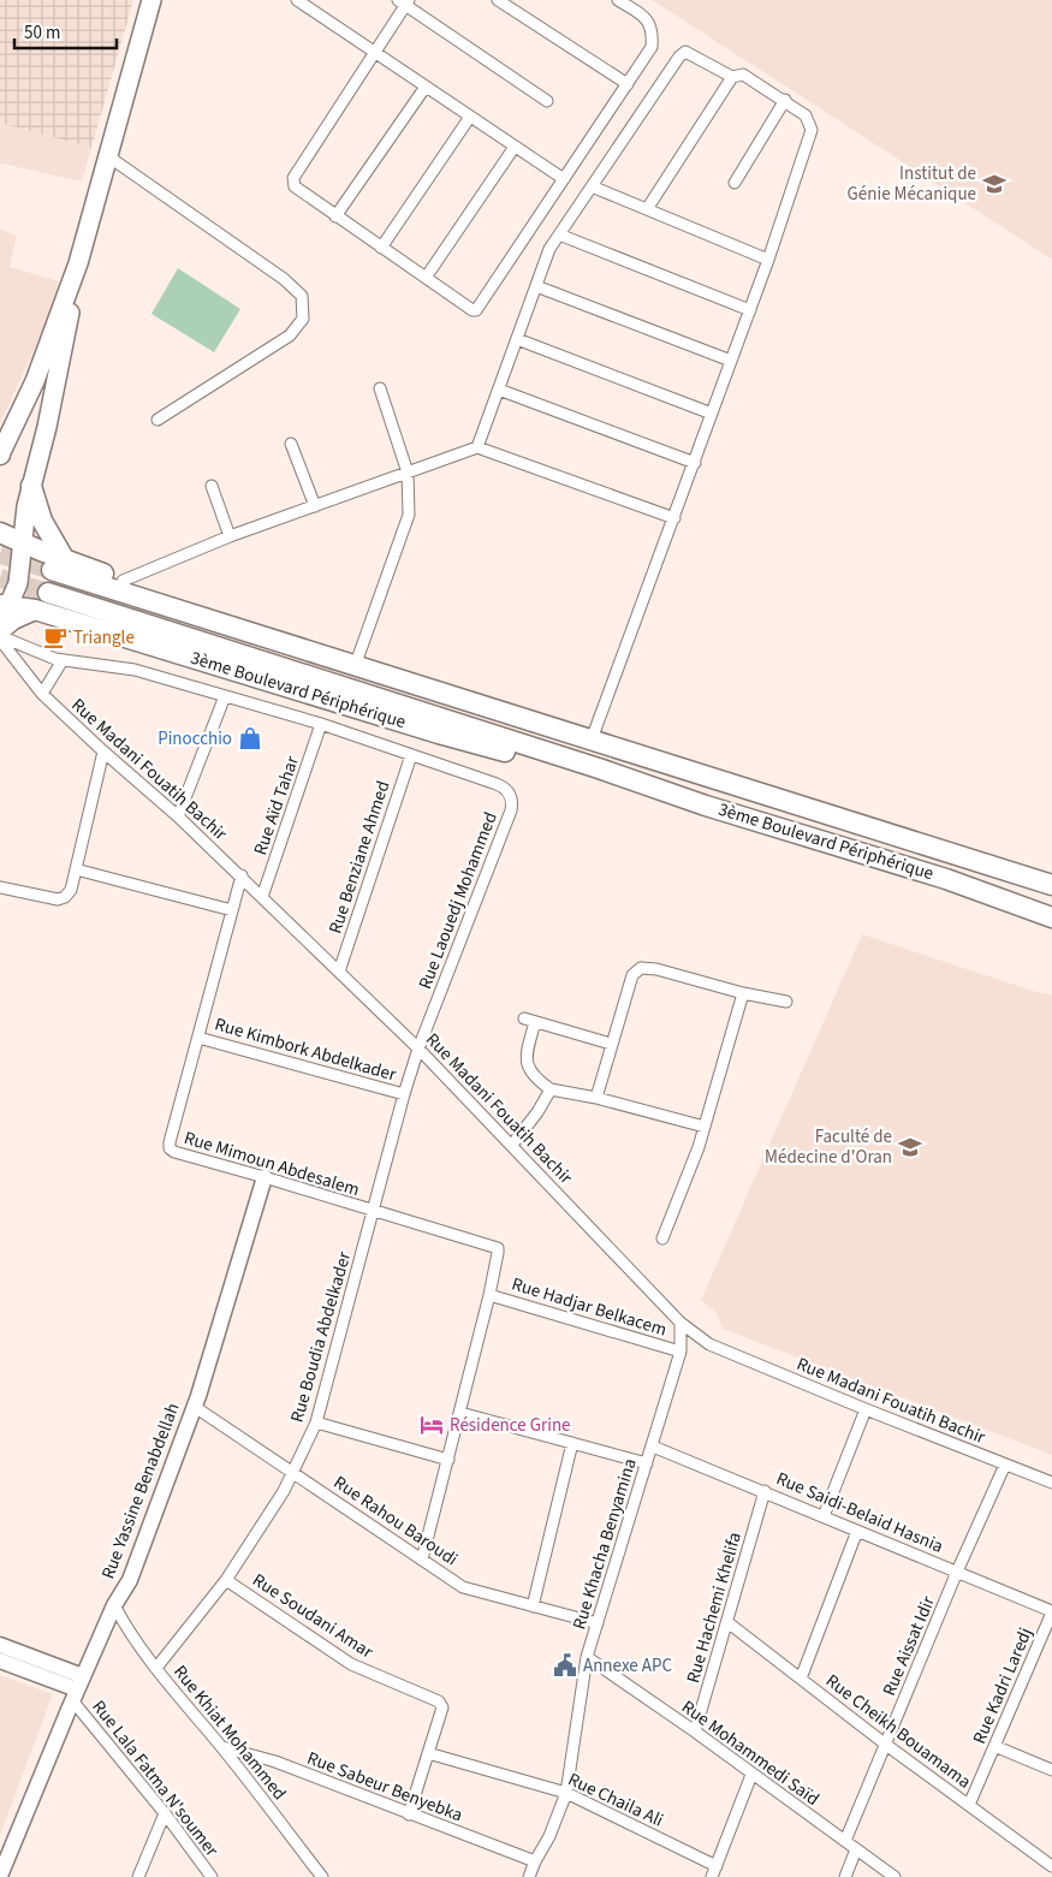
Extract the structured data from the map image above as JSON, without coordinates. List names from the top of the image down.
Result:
{
  "streets": {
    "highway": ["3ème Boulevard Périphérique"],
    "street": [
      "Rue Madani Fouatih Bachir",
      "Rue Aïd Tahar",
      "Rue Benziane Ahmed",
      "Rue Laouedj Mohammed",
      "Rue Kimbork Abdelkader",
      "Rue Mimoun Abdesalem",
      "Rue Hadjar Belkacem",
      "Rue Boudia Abdelkader",
      "Rue Yassine Benabdellah",
      "Rue Saidi-Belaid Hasnia",
      "Rue Rahou Baroudi",
      "Rue Khacha Benyamina",
      "Rue Hachemi Khelifa",
      "Rue Soudani Amar",
      "Rue Aissat Idir",
      "Rue Kadri Laredj",
      "Rue Cheikh Bouamama",
      "Rue Khiat Mohammed",
      "Rue Mohammedi Saïd",
      "Rue Lala Fatma N'soumer",
      "Rue Sabeur Benyebka",
      "Rue Chaila Ali"
    ]
  },
  "crossings": [
    ["Rue Madani Fouatih Bachir", "Rue Aïd Tahar"],
    ["Rue Madani Fouatih Bachir", "Rue Benziane Ahmed"],
    ["Rue Madani Fouatih Bachir", "Rue Laouedj Mohammed"],
    ["Rue Madani Fouatih Bachir", "Rue Mimoun Abdesalem"],
    ["Rue Madani Fouatih Bachir", "Rue Boudia Abdelkader"],
    ["Rue Madani Fouatih Bachir", "Rue Khacha Benyamina"],
    ["Rue Madani Fouatih Bachir", "Rue Aissat Idir"],
    ["Rue Aïd Tahar", "Rue Laouedj Mohammed"],
    ["Rue Benziane Ahmed", "Rue Laouedj Mohammed"],
    ["Rue Laouedj Mohammed", "Rue Boudia Abdelkader"],
    ["Rue Kimbork Abdelkader", "Rue Mimoun Abdesalem"],
    ["Rue Kimbork Abdelkader", "Rue Boudia Abdelkader"],
    ["Rue Mimoun Abdesalem", "Rue Hadjar Belkacem"],
    ["Rue Mimoun Abdesalem", "Rue Boudia Abdelkader"],
    ["Rue Mimoun Abdesalem", "Rue Yassine Benabdellah"],
    ["Rue Hadjar Belkacem", "Rue Khacha Benyamina"],
    ["Rue Boudia Abdelkader", "Rue Rahou Baroudi"],
    ["Rue Boudia Abdelkader", "Rue Soudani Amar"],
    ["Rue Boudia Abdelkader", "Rue Khiat Mohammed"],
    ["Rue Yassine Benabdellah", "Rue Rahou Baroudi"],
    ["Rue Yassine Benabdellah", "Rue Khiat Mohammed"],
    ["Rue Yassine Benabdellah", "Rue Lala Fatma N'soumer"],
    ["Rue Saidi-Belaid Hasnia", "Rue Khacha Benyamina"],
    ["Rue Saidi-Belaid Hasnia", "Rue Hachemi Khelifa"],
    ["Rue Saidi-Belaid Hasnia", "Rue Aissat Idir"],
    ["Rue Saidi-Belaid Hasnia", "Rue Kadri Laredj"],
    ["Rue Rahou Baroudi", "Rue Khacha Benyamina"],
    ["Rue Khacha Benyamina", "Rue Mohammedi Saïd"],
    ["Rue Khacha Benyamina", "Rue Sabeur Benyebka"],
    ["Rue Khacha Benyamina", "Rue Chaila Ali"],
    ["Rue Hachemi Khelifa", "Rue Cheikh Bouamama"],
    ["Rue Hachemi Khelifa", "Rue Mohammedi Saïd"],
    ["Rue Soudani Amar", "Rue Sabeur Benyebka"],
    ["Rue Soudani Amar", "Rue Chaila Ali"],
    ["Rue Aissat Idir", "Rue Cheikh Bouamama"],
    ["Rue Aissat Idir", "Rue Mohammedi Saïd"],
    ["Rue Kadri Laredj", "Rue Cheikh Bouamama"],
    ["Rue Khiat Mohammed", "Rue Sabeur Benyebka"]
  ],
  "places": {
    "school or university": ["Institut de Génie Mécanique", "Faculté de Médecine d'Oran"],
    "cafe": ["Triangle"],
    "shop": ["Pinocchio"],
    "hotel": ["Résidence Grine"],
    "public building": ["Annexe APC"]
  },
  "scale_bar": "50 m"
}
